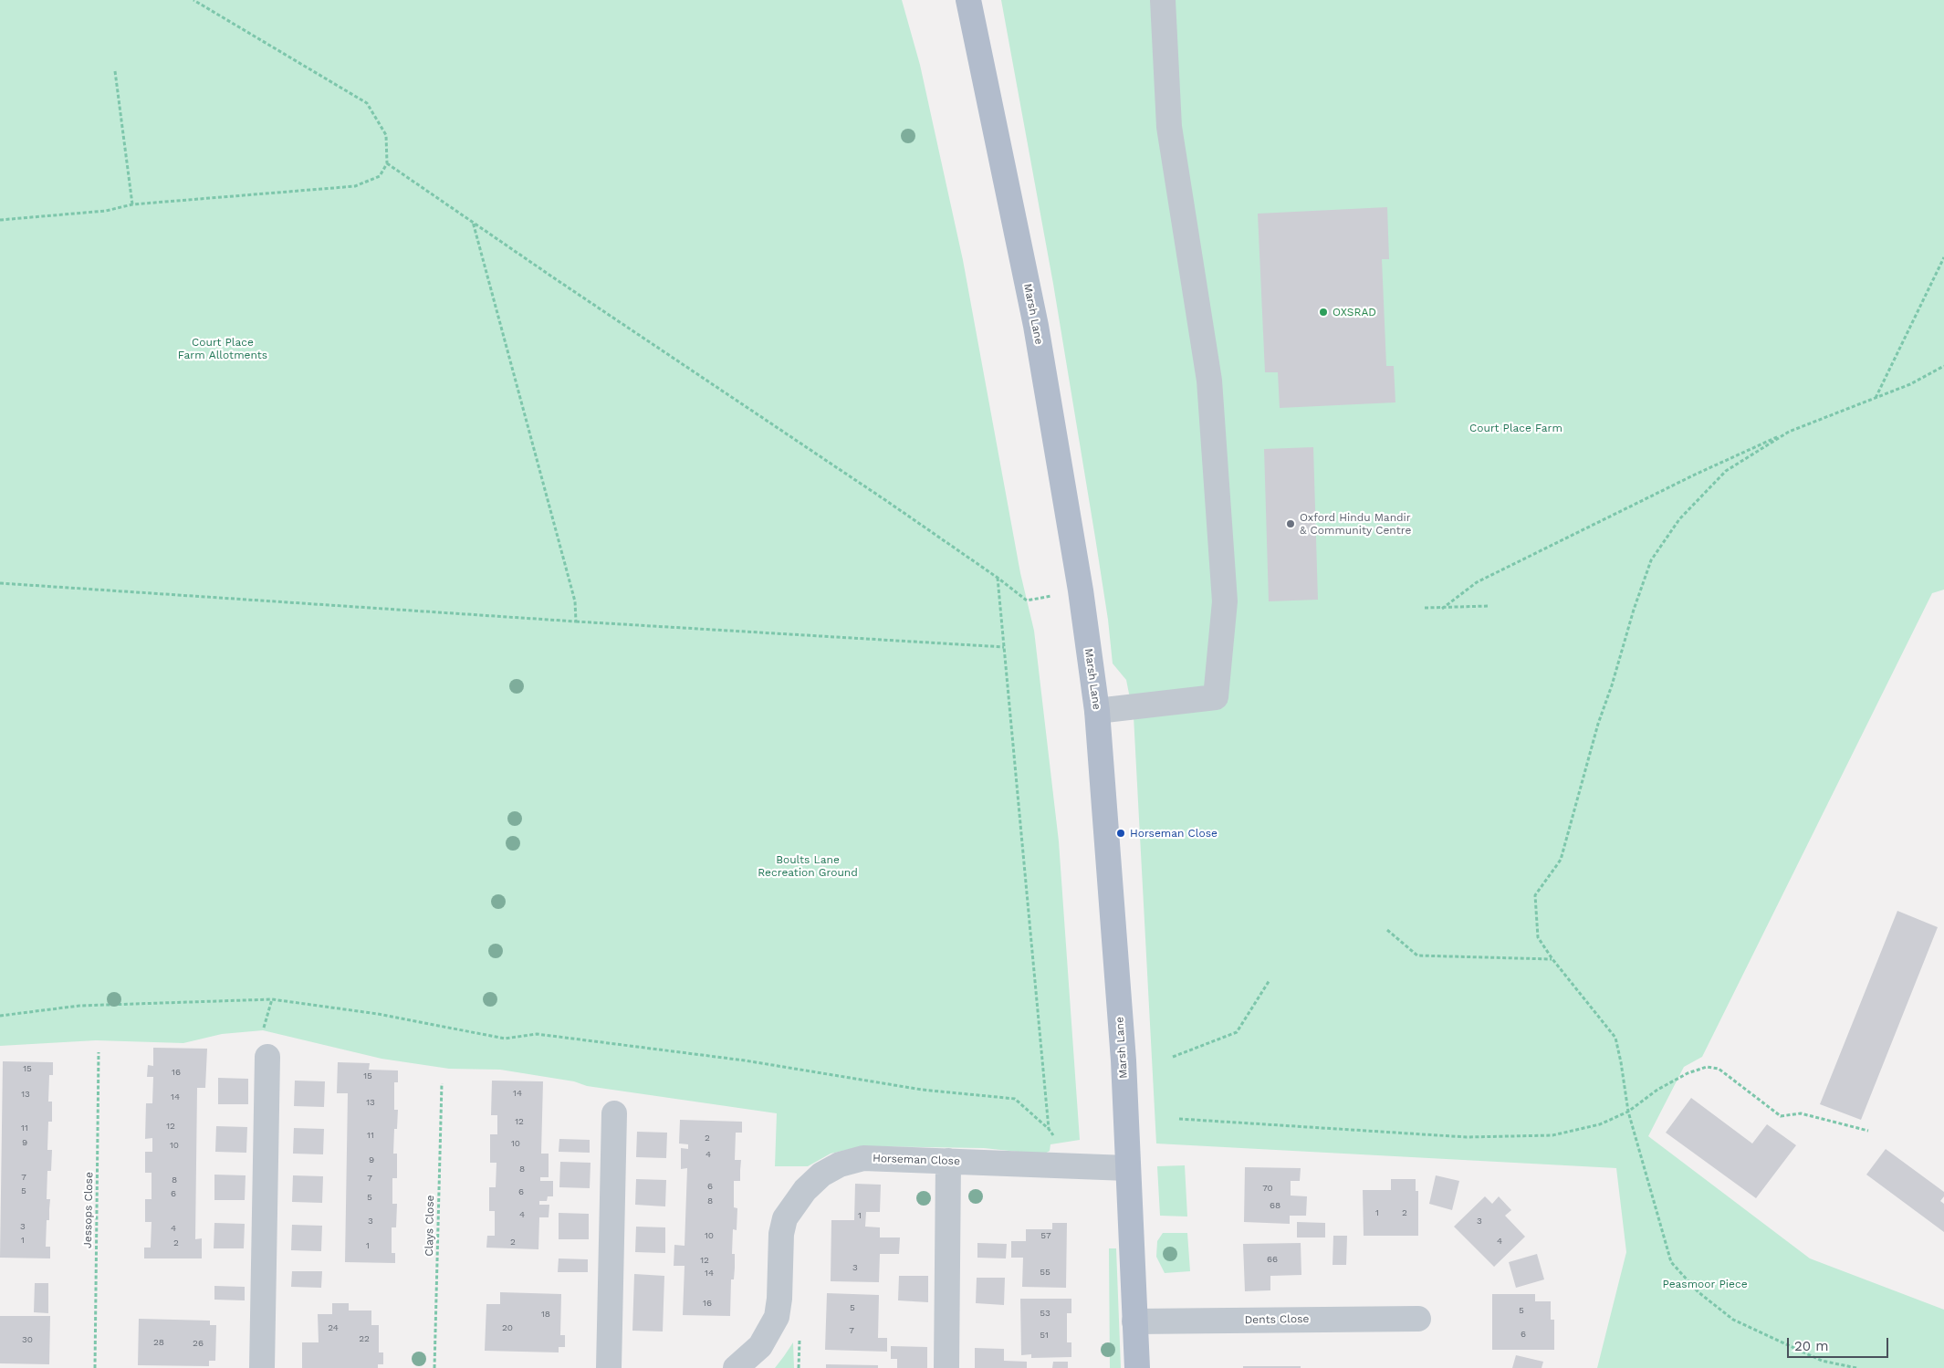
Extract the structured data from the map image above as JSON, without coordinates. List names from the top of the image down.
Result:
{
  "streets": {
    "main road": ["Marsh Lane"],
    "street": ["Horseman Close", "Dents Close"],
    "path": ["Jessops Close", "Clays Close"]
  },
  "crossings": [
    ["Marsh Lane", "Horseman Close"],
    ["Marsh Lane", "Dents Close"]
  ],
  "parks": [
    "Court Place Farm Allotments",
    "Court Place Farm",
    "Boults Lane Recreation Ground",
    "Peasmoor Piece"
  ],
  "places": ["OXSRAD", "Oxford Hindu Mandir & Community Centre", "Horseman Close"],
  "house_numbers": [
    "15",
    "16",
    "15",
    "14",
    "13",
    "14",
    "13",
    "12",
    "12",
    "11",
    "11",
    "2",
    "9",
    "10",
    "10",
    "4",
    "9",
    "8",
    "7",
    "7",
    "8",
    "6",
    "70",
    "5",
    "6",
    "6",
    "5",
    "8",
    "68",
    "1",
    "2",
    "4",
    "1",
    "3",
    "3",
    "3",
    "4",
    "10",
    "57",
    "1",
    "4",
    "2",
    "2",
    "1",
    "66",
    "12",
    "3",
    "55",
    "14",
    "16",
    "5",
    "5",
    "53",
    "18",
    "24",
    "20",
    "7",
    "6",
    "51",
    "22",
    "30",
    "28",
    "26"
  ],
  "scale_bar": "20 m"
}
